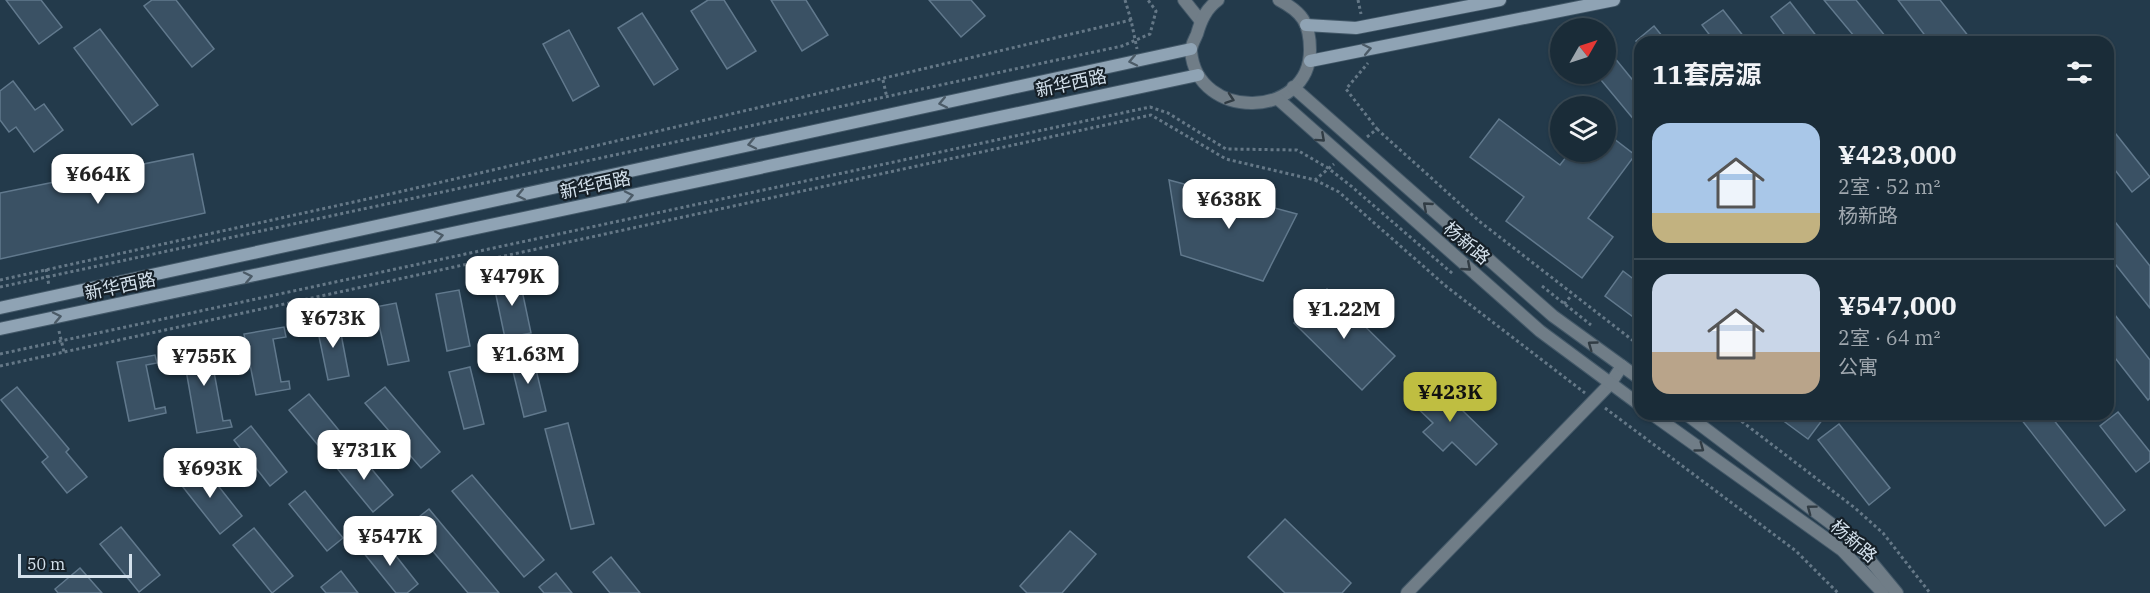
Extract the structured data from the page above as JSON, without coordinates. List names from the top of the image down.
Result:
{
  "streets": {
    "main road": ["新华西路"],
    "street": ["杨新路"]
  },
  "scale_bar": "50 m",
  "north": "top right",
  "page": {
    "heading": "11套房源",
    "list": [
      {
        "name": "¥423,000",
        "note": "2室 · 52 m² · 杨新路"
      },
      {
        "name": "¥547,000",
        "note": "2室 · 64 m² · 公寓"
      }
    ],
    "price": [
      "¥664K",
      "¥638K",
      "¥479K",
      "¥1.22M",
      "¥673K",
      "¥1.63M",
      "¥755K",
      "¥423K",
      "¥731K",
      "¥693K",
      "¥547K"
    ],
    "scale": "50 m"
  }
}
